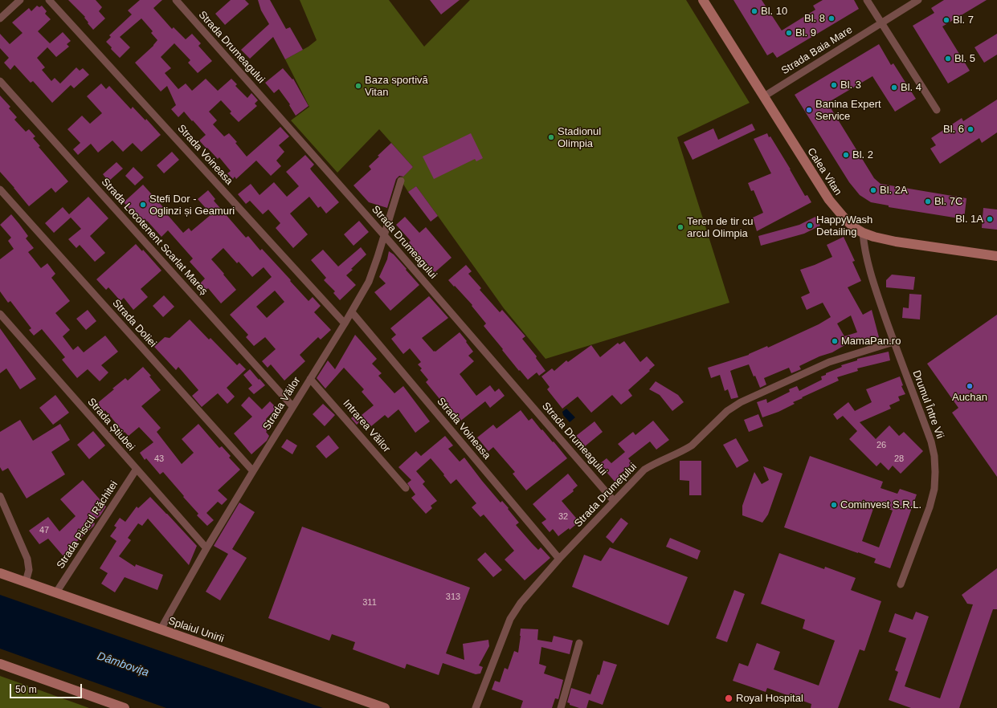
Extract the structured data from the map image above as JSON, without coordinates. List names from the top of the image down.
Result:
{
  "streets": {
    "main road": ["Calea Vitan", "Splaiul Unirii"],
    "street": [
      "Strada Drumeagului",
      "Strada Baia Mare",
      "Strada Voineasa",
      "Strada Locotenent Scarlat Mareș",
      "Strada Doliei",
      "Strada Văilor",
      "Drumul Între Vii",
      "Strada Știubei",
      "Intrarea Văilor",
      "Strada Drumețului",
      "Strada Piscul Răchitei"
    ]
  },
  "crossings": [
    ["Strada Drumeagului", "Strada Văilor"],
    ["Strada Drumeagului", "Strada Drumețului"],
    ["Strada Baia Mare", "Calea Vitan"],
    ["Strada Voineasa", "Strada Văilor"],
    ["Strada Voineasa", "Strada Drumețului"],
    ["Calea Vitan", "Drumul Între Vii"],
    ["Strada Locotenent Scarlat Mareș", "Strada Văilor"],
    ["Strada Doliei", "Strada Văilor"],
    ["Strada Văilor", "Strada Știubei"],
    ["Strada Văilor", "Intrarea Văilor"],
    ["Strada Văilor", "Splaiul Unirii"],
    ["Drumul Între Vii", "Strada Drumețului"],
    ["Strada Știubei", "Strada Piscul Răchitei"],
    ["Strada Piscul Răchitei", "Splaiul Unirii"]
  ],
  "water": ["Dâmbovița"],
  "places": [
    "Bl. 10",
    "Bl. 8",
    "Bl. 7",
    "Bl. 9",
    "Bl. 5",
    "Bl. 3",
    "Baza sportivă Vitan",
    "Bl. 4",
    "Banina Expert Service",
    "Bl. 6",
    "Stadionul Olimpia",
    "Bl. 2",
    "Bl. 2A",
    "Bl. 7C",
    "Stefi Dor - Oglinzi și Geamuri",
    "Bl. 1A",
    "HappyWash Detailing",
    "Teren de tir cu arcul Olimpia",
    "MamaPan.ro",
    "Auchan",
    "Cominvest S.R.L.",
    "Royal Hospital"
  ],
  "house_numbers": [
    "26",
    "43",
    "28",
    "32",
    "47",
    "313",
    "311"
  ],
  "scale_bar": "50 m"
}
